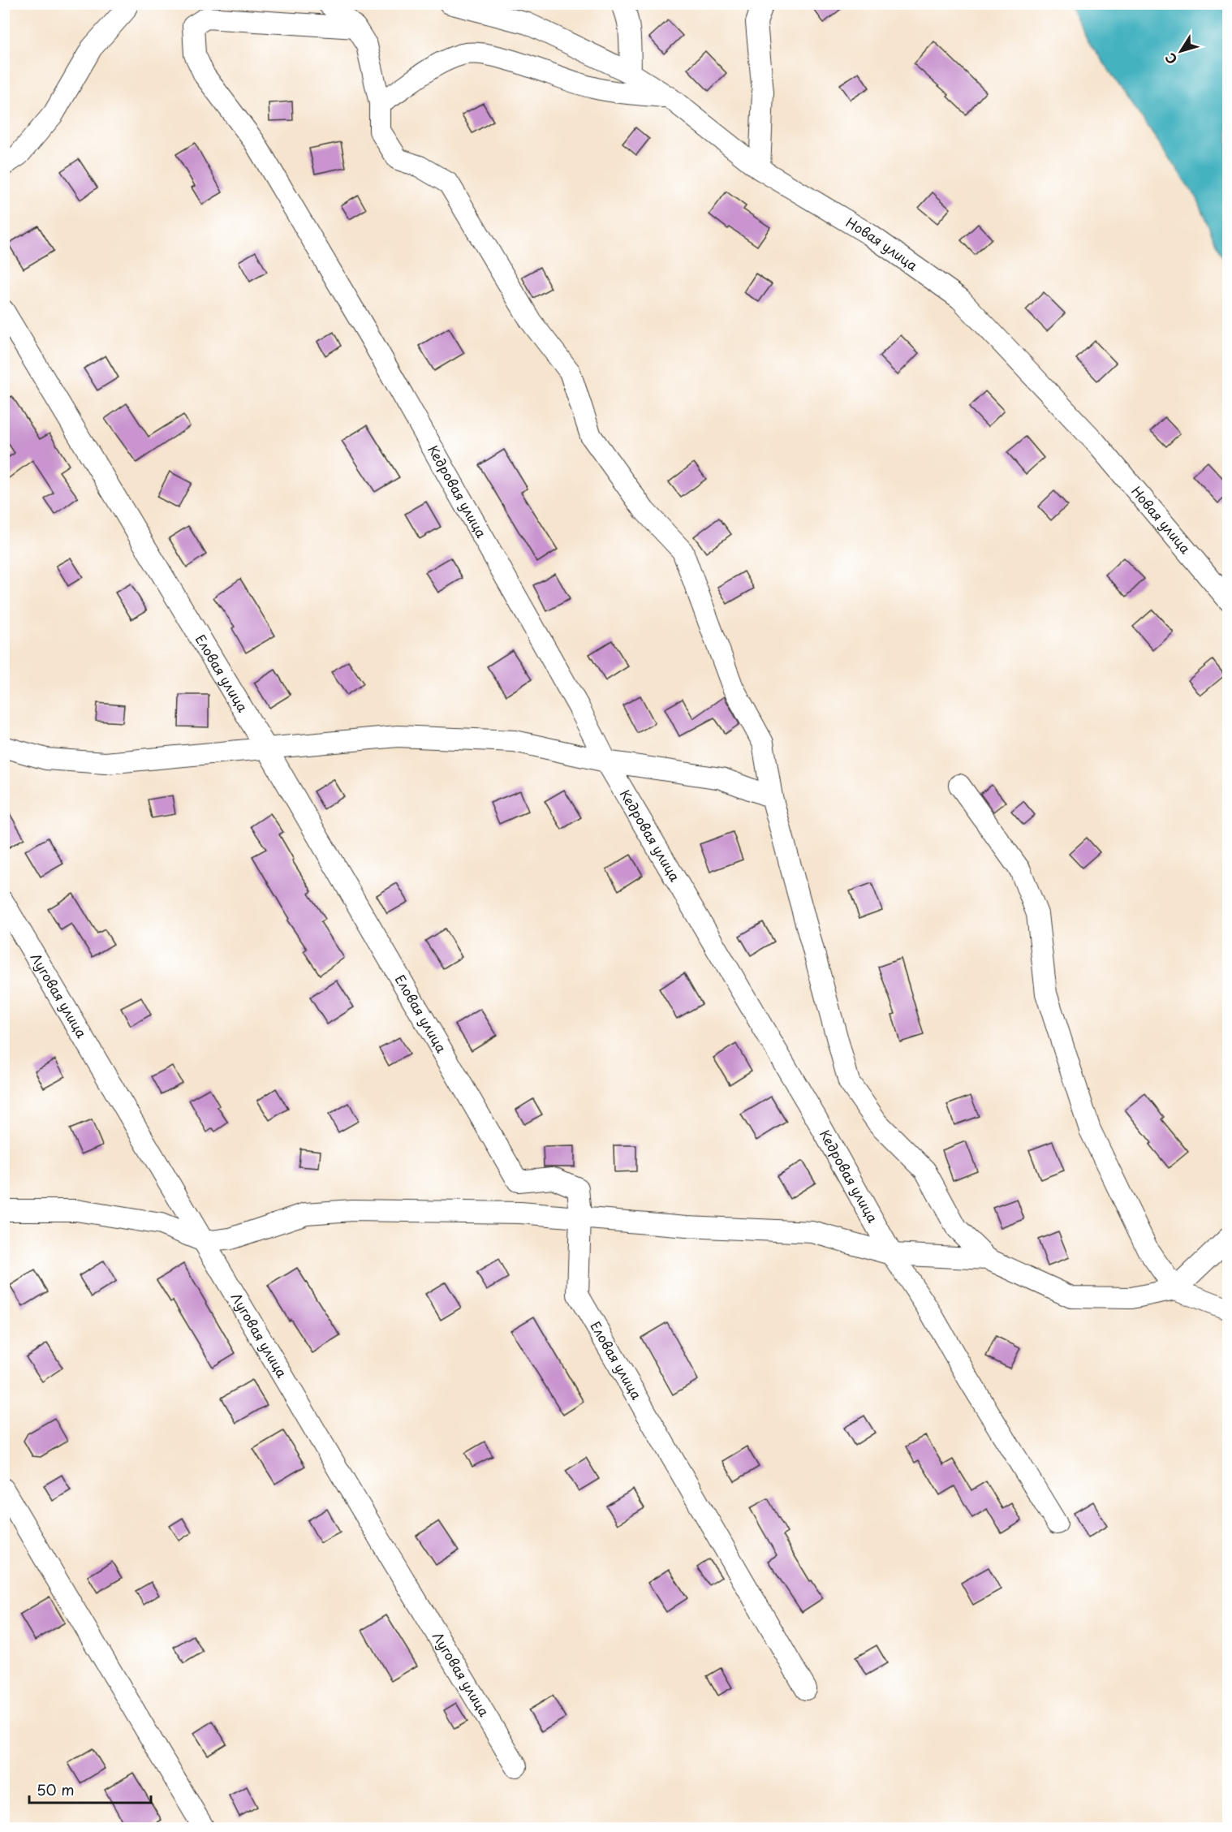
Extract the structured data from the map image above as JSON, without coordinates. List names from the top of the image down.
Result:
{
  "streets": {
    "street": [
      "Новая улица",
      "Кедровая улица",
      "Еловая улица",
      "Луговая улица"
    ]
  },
  "scale_bar": "50 m",
  "north": "bottom left"
}
